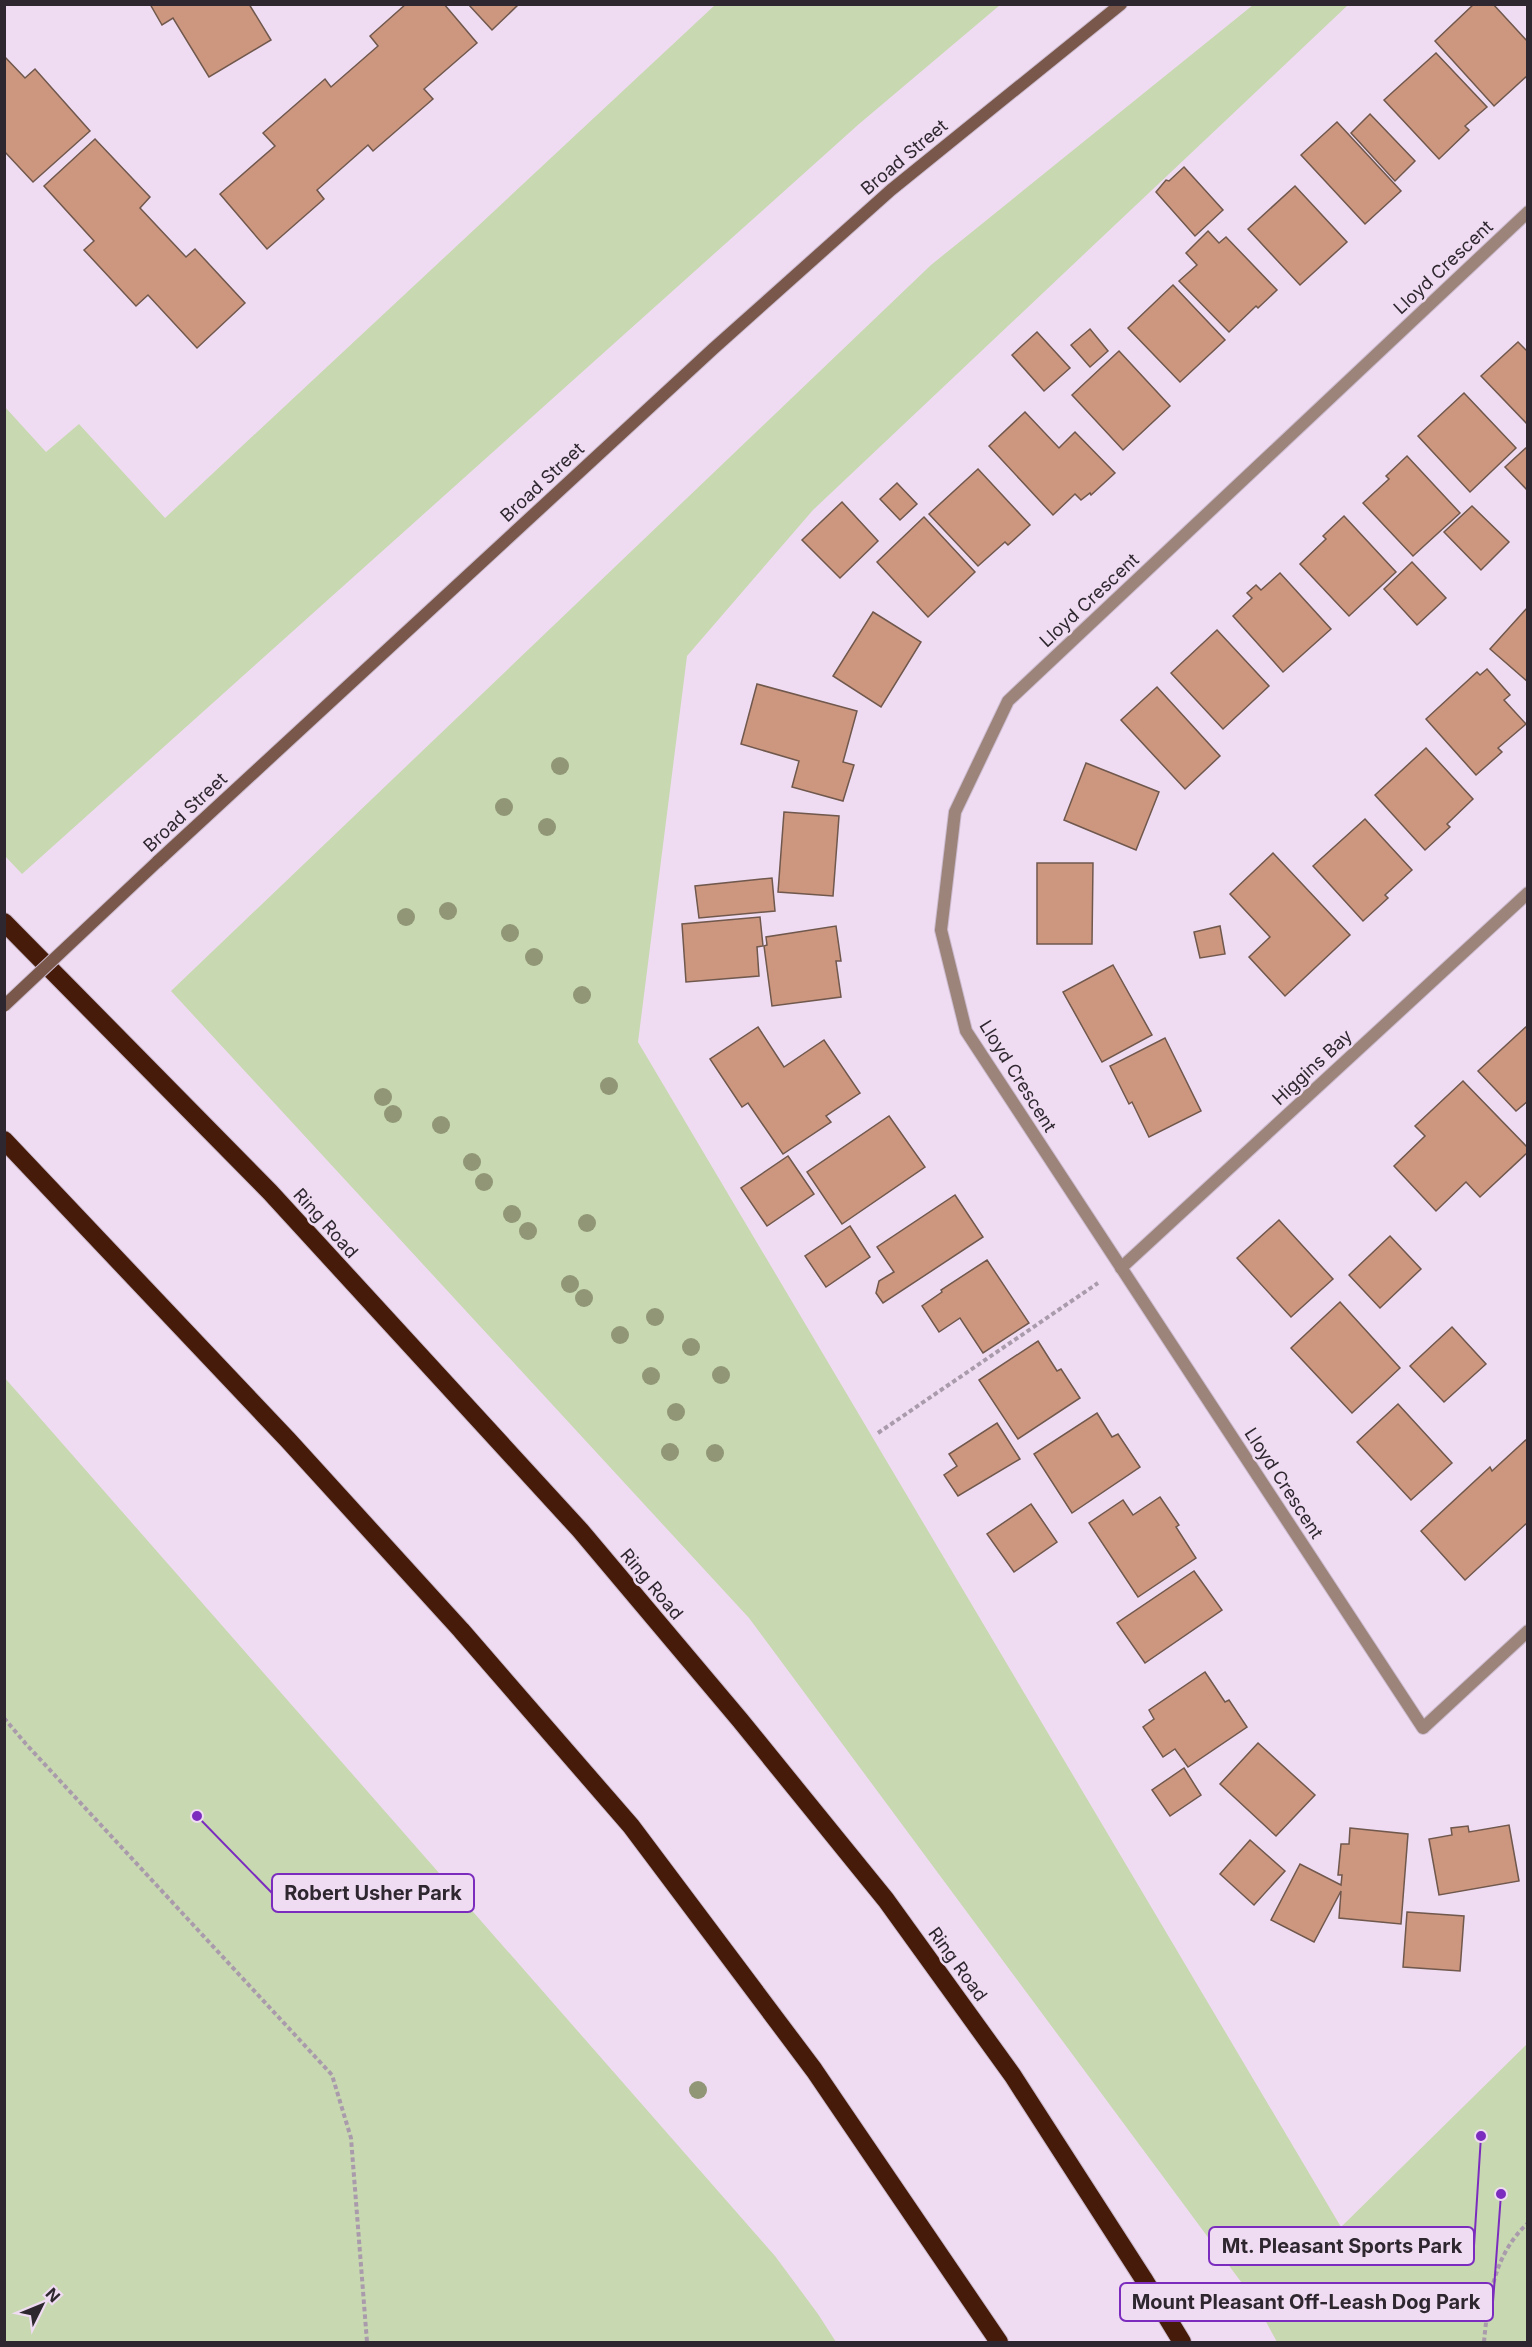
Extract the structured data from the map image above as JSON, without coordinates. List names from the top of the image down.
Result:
{
  "streets": {
    "highway": ["Ring Road"],
    "street": ["Broad Street", "Lloyd Crescent", "Higgins Bay"]
  },
  "crossings": [
    ["Lloyd Crescent", "Higgins Bay"]
  ],
  "places": ["Robert Usher Park", "Mt. Pleasant Sports Park", "Mount Pleasant Off-Leash Dog Park"],
  "north": "top right"
}
